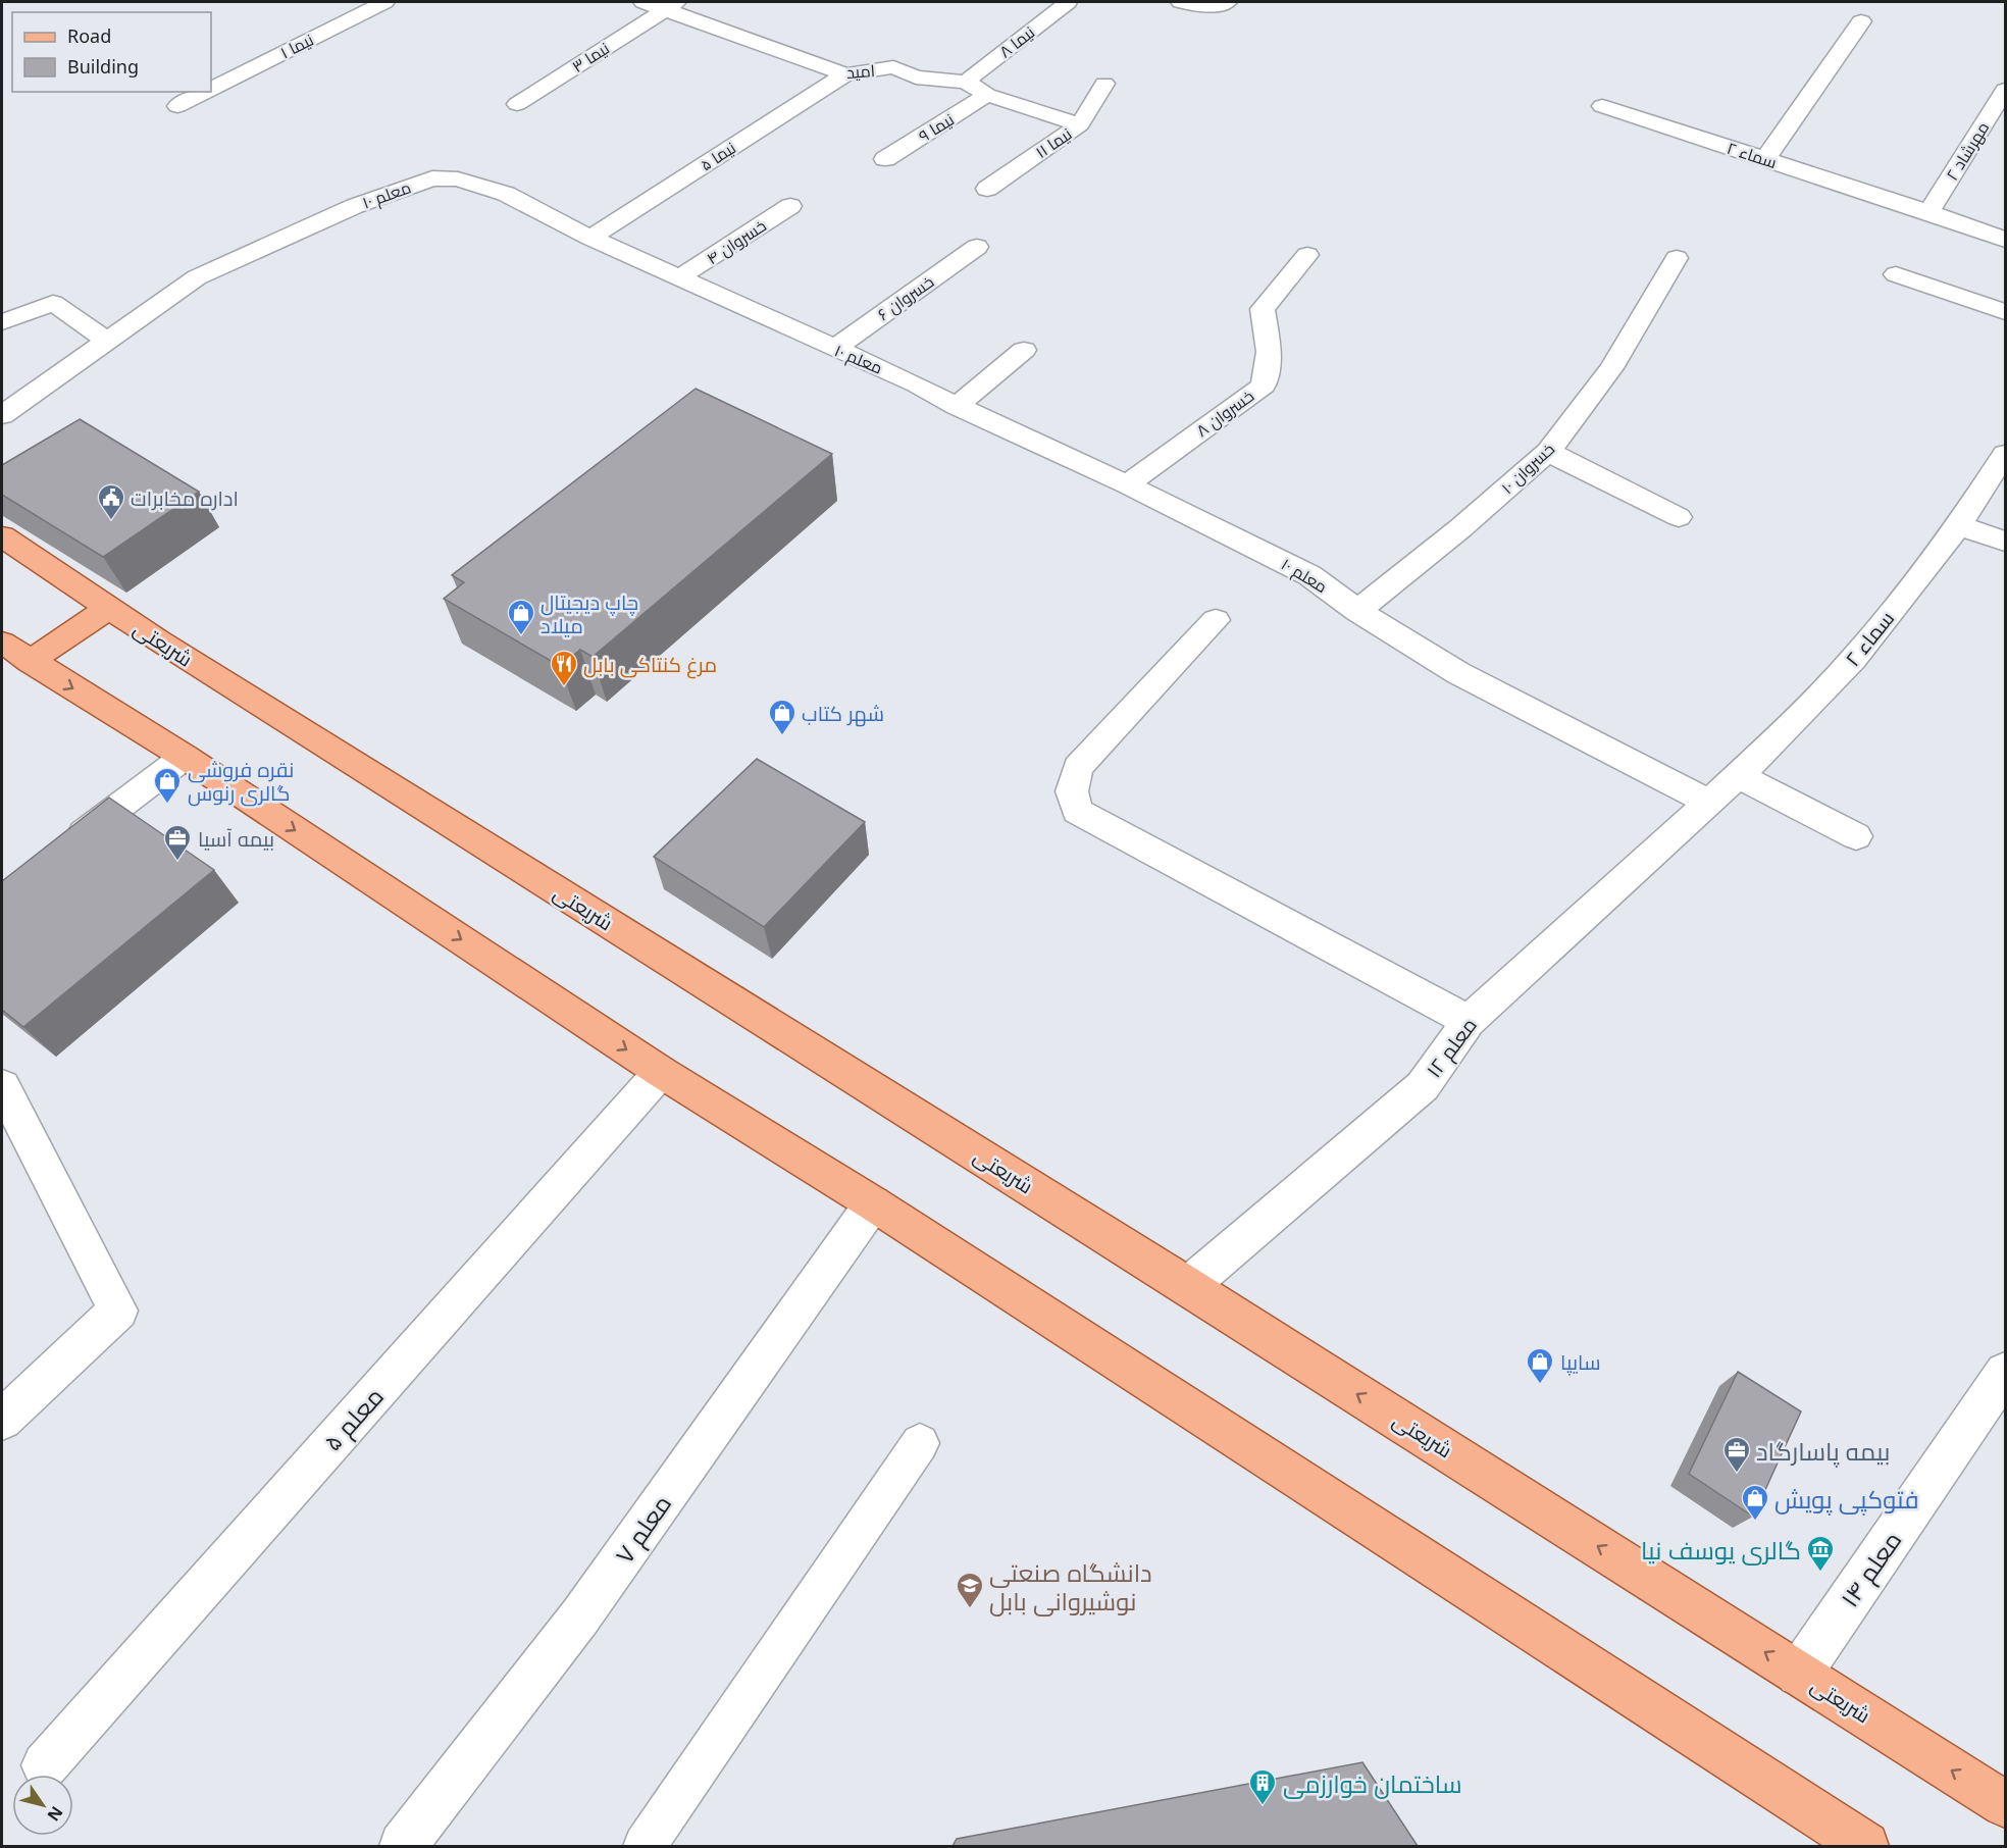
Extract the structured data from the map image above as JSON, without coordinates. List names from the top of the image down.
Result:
{
  "streets": {
    "main road": ["شریعتی"],
    "street": [
      "نیما ۸",
      "نیما ۱",
      "نیما ۳",
      "امید",
      "نیما ۹",
      "نیما ۱۱",
      "مهرشاد ۲",
      "سماء ۲",
      "نیما ۵",
      "معلم ۱۰",
      "خسروان ۴",
      "خسروان ۶",
      "خسروان ۸",
      "خسروان ۱۰",
      "معلم ۱۲",
      "معلم ۵",
      "معلم ۷",
      "معلم ۱۴"
    ]
  },
  "crossings": [
    ["نیما ۸", "امید"],
    ["نیما ۳", "امید"],
    ["امید", "نیما ۹"],
    ["امید", "نیما ۱۱"],
    ["امید", "نیما ۵"],
    ["مهرشاد ۲", "سماء ۲"],
    ["سماء ۲", "معلم ۱۰"],
    ["سماء ۲", "معلم ۱۲"],
    ["نیما ۵", "معلم ۱۰"],
    ["معلم ۱۰", "خسروان ۴"],
    ["معلم ۱۰", "خسروان ۶"],
    ["معلم ۱۰", "خسروان ۸"],
    ["معلم ۱۰", "خسروان ۱۰"],
    ["معلم ۱۰", "معلم ۱۲"],
    ["شریعتی", "معلم ۱۲"],
    ["شریعتی", "معلم ۱۴"]
  ],
  "places": {
    "public building": ["اداره مخابرات"],
    "shop": [
      "چاپ دیجیتال میلاد",
      "شهر کتاب",
      "نقره فروشی گالری رنوس",
      "سایپا",
      "فتوکپی پویش"
    ],
    "restaurant": ["مرغ کنتاکی بابل"],
    "office": ["بیمه آسیا", "بیمه پاسارگاد"],
    "museum": ["گالری یوسف نیا"],
    "school or university": ["دانشگاه صنعتی نوشیروانی بابل"],
    "building": ["ساختمان خوارزمی"]
  },
  "legend": ["Road", "Building"],
  "north": "bottom right"
}
